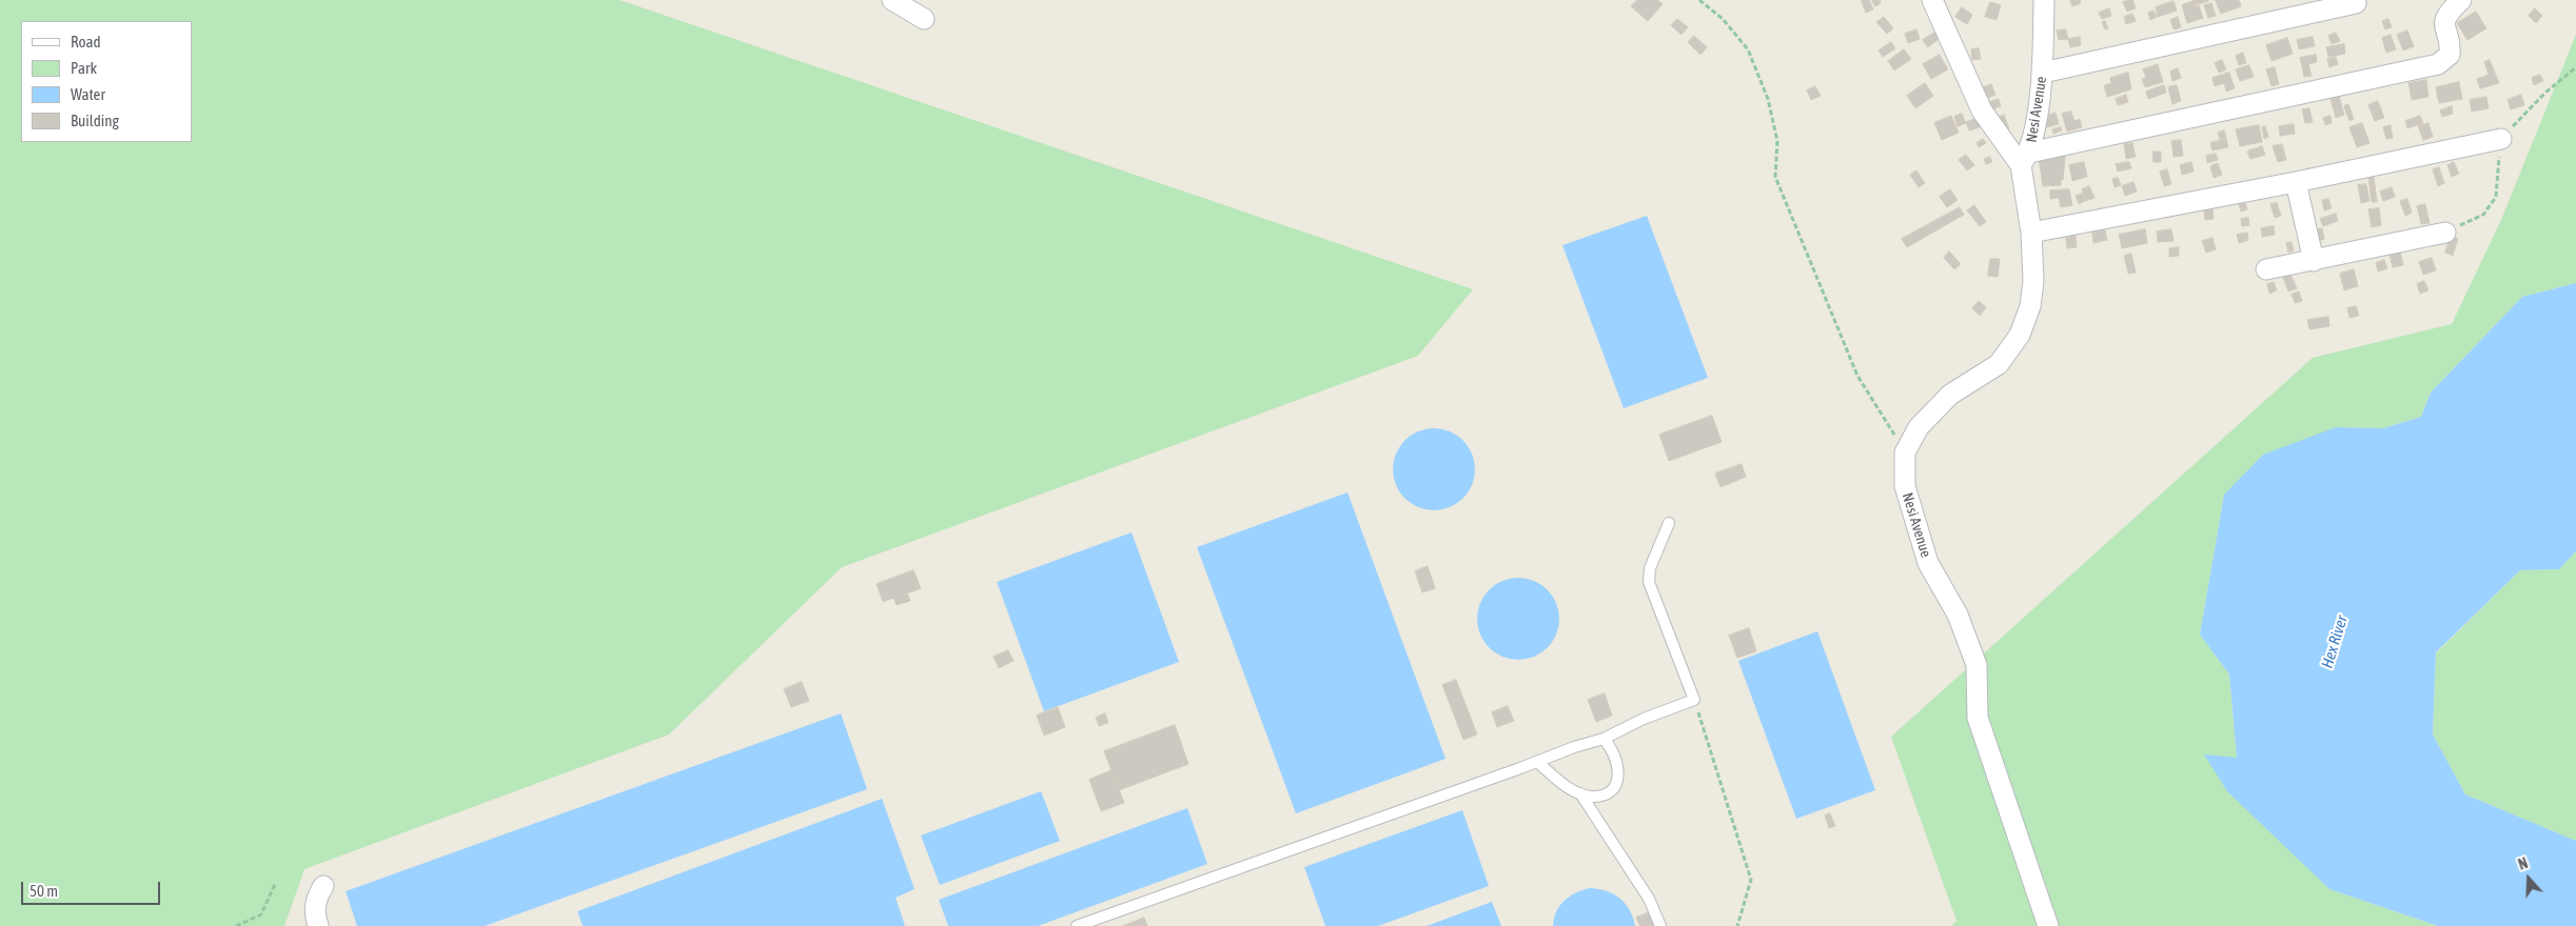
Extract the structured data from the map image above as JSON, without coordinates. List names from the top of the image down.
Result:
{
  "streets": {
    "street": ["Nesi Avenue"]
  },
  "water": ["Hex River"],
  "legend": [
    "Road",
    "Park",
    "Water",
    "Building"
  ],
  "scale_bar": "50 m",
  "north": "top"
}
